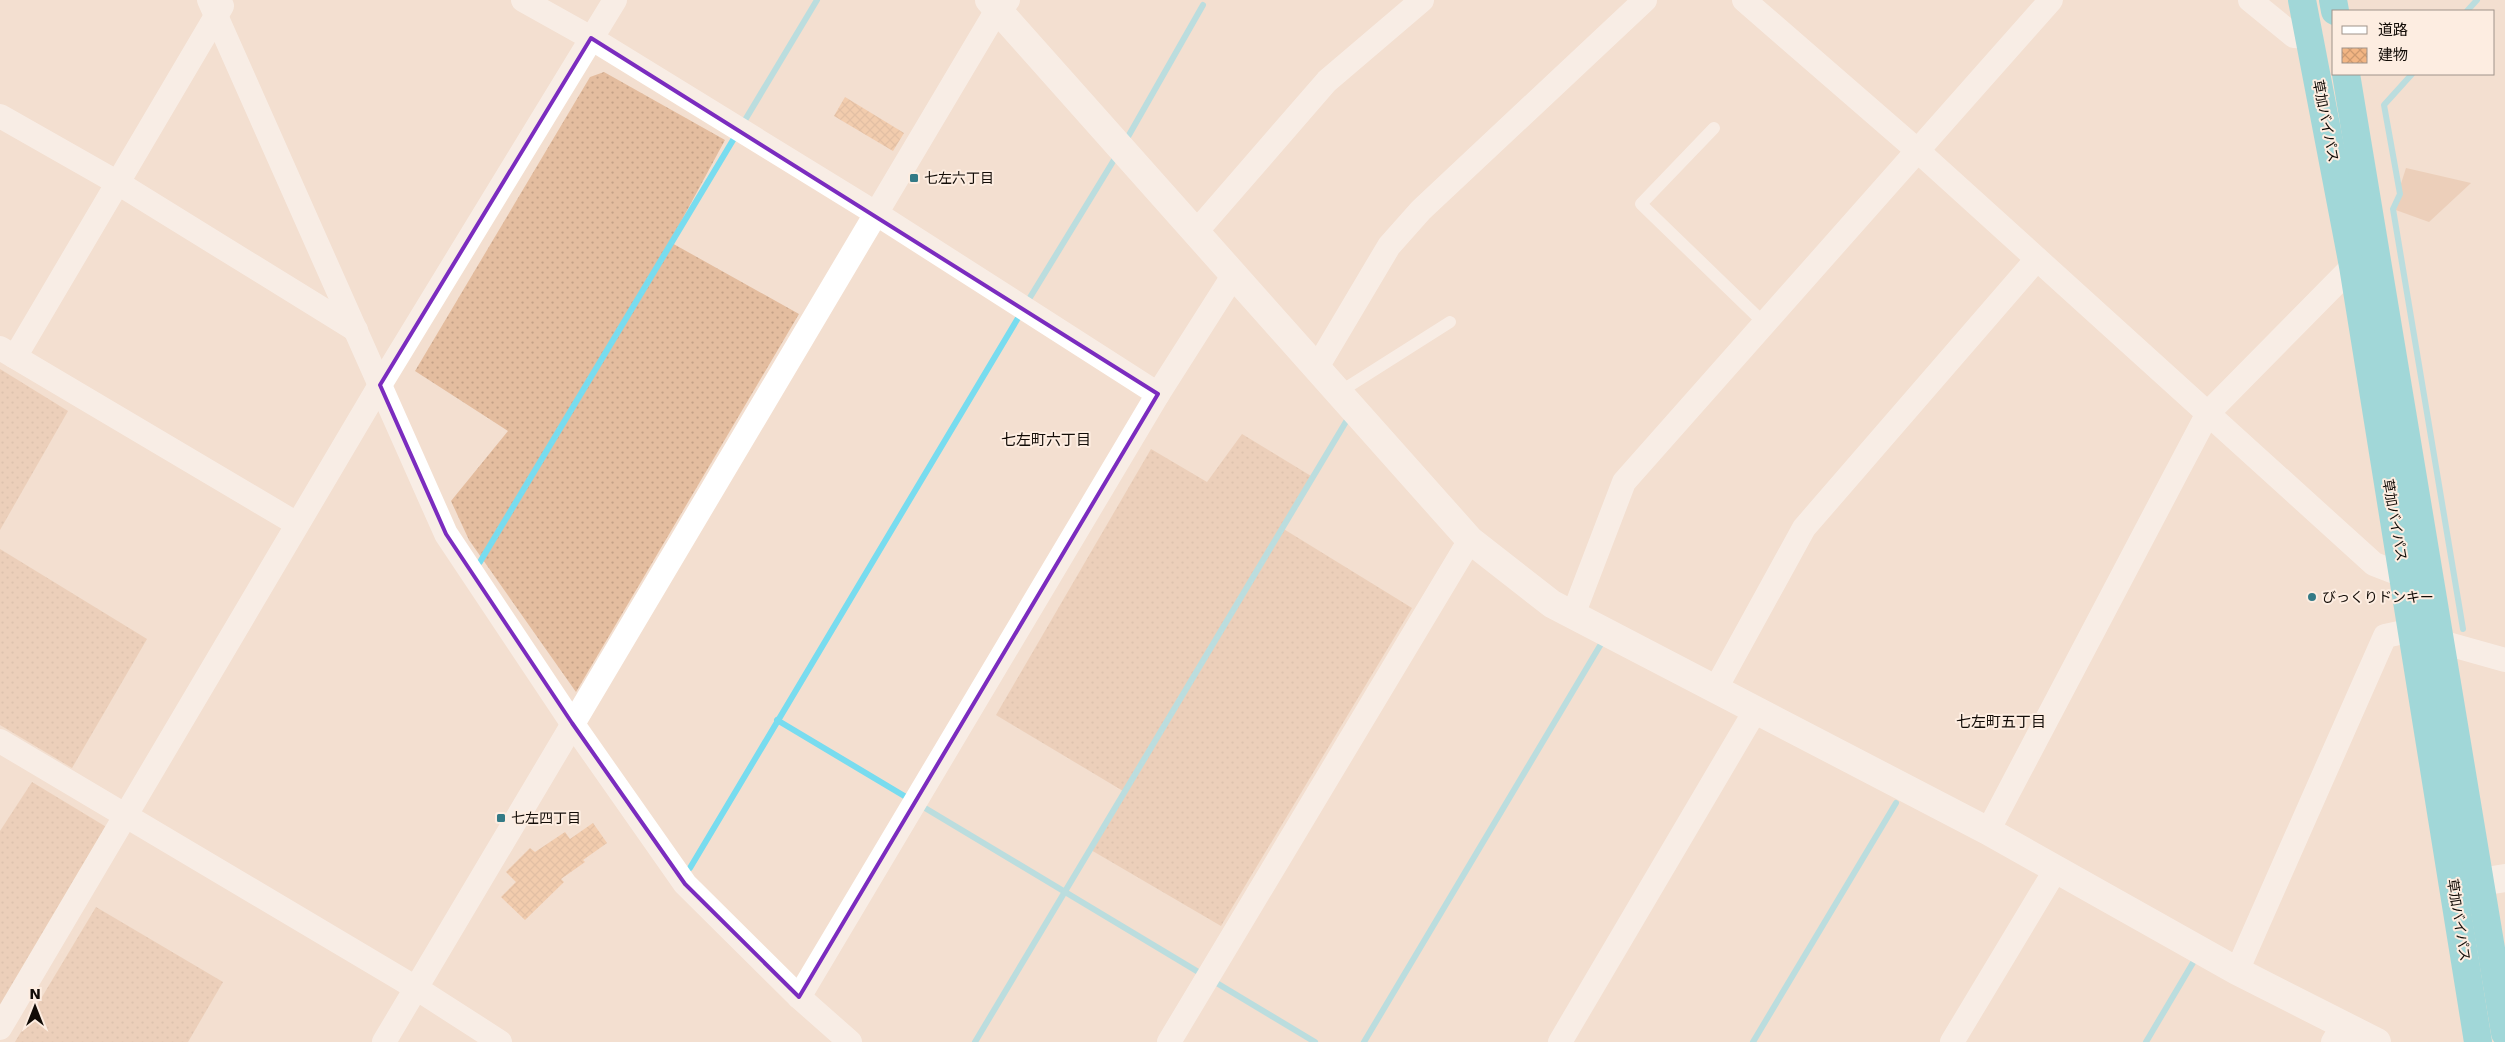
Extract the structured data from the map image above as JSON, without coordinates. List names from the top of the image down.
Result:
{
  "streets": {
    "highway": ["草加バイパス"]
  },
  "districts": ["七左町六丁目", "七左町五丁目"],
  "places": {
    "transit": ["七左六丁目", "七左四丁目"],
    "other": ["びっくりドンキー"]
  },
  "legend": ["道路", "建物"],
  "north": "top"
}
